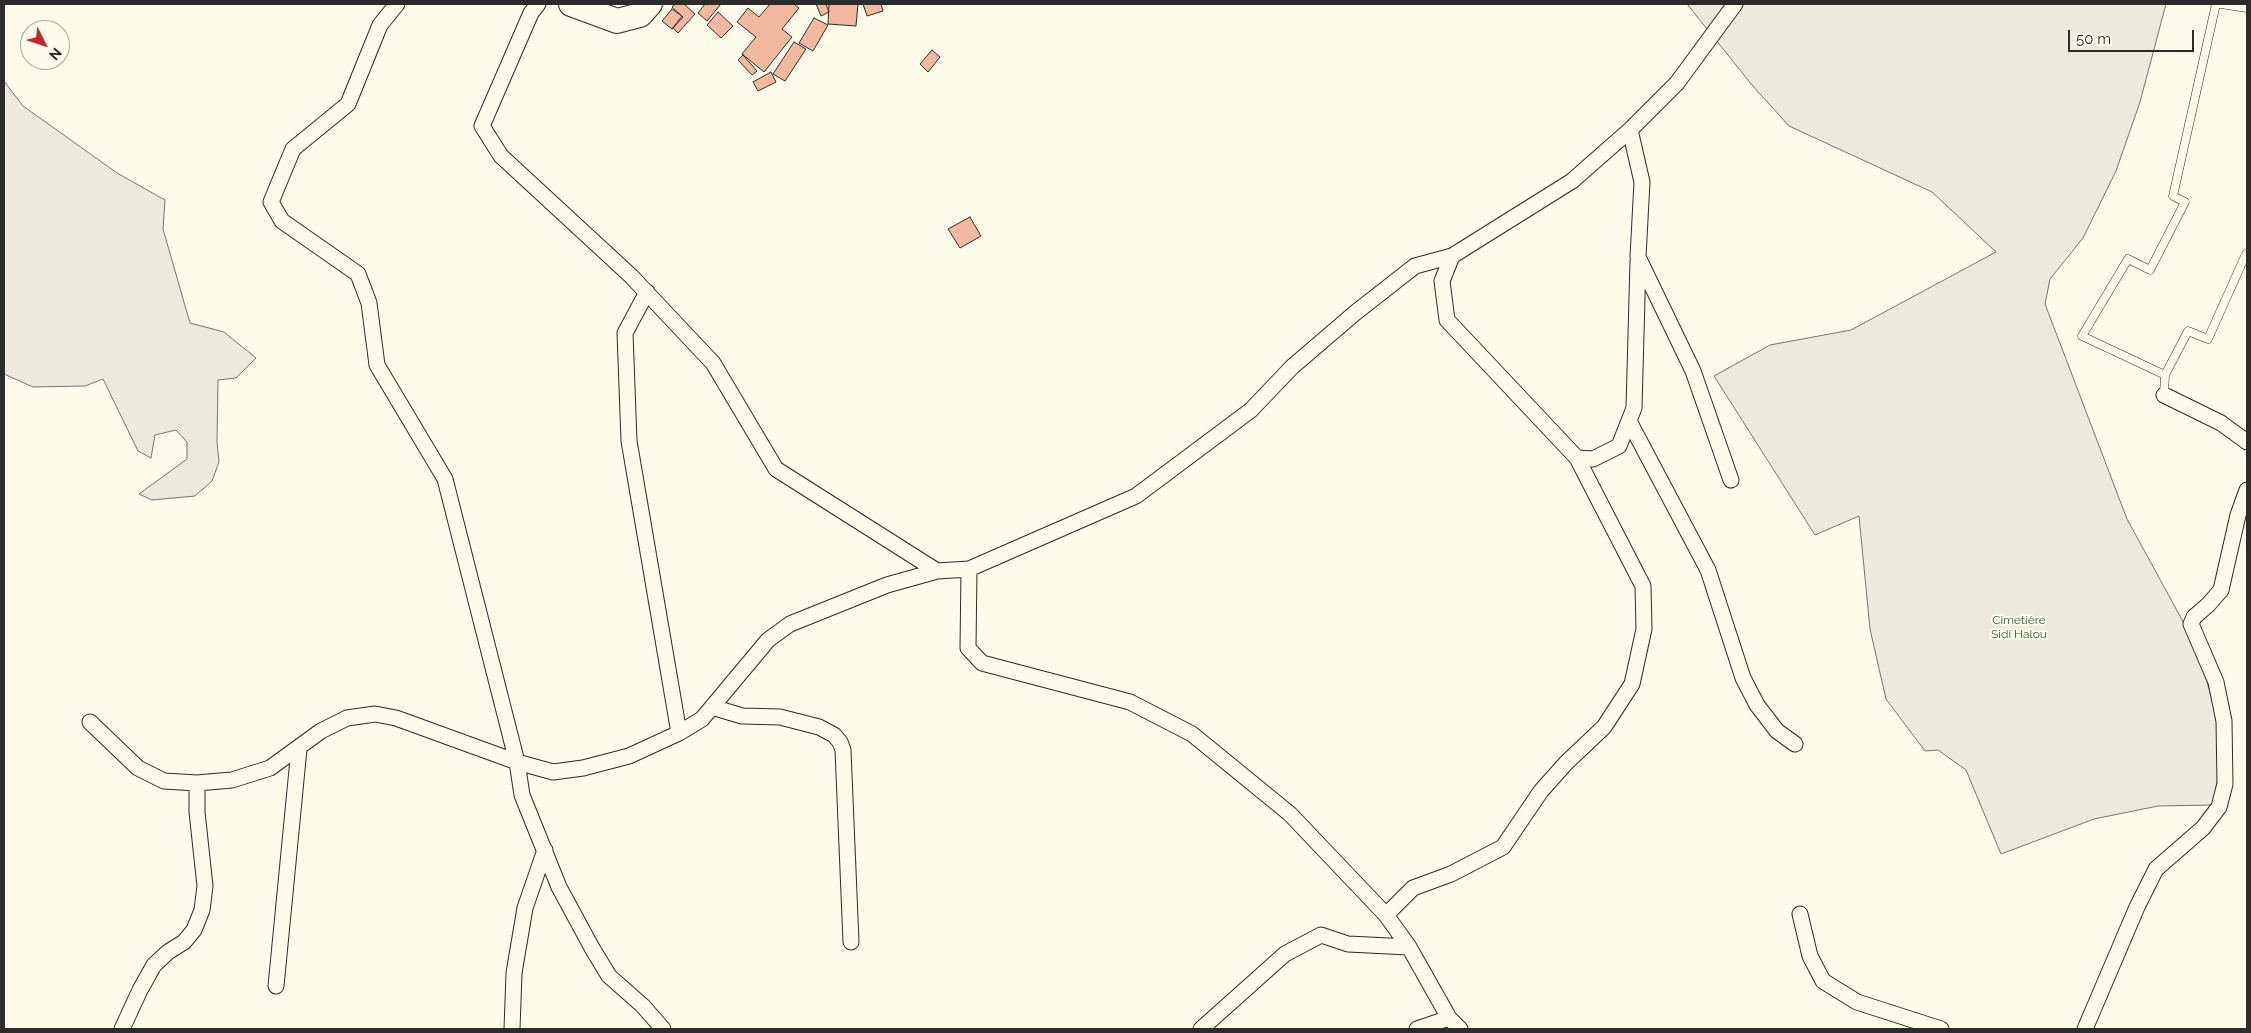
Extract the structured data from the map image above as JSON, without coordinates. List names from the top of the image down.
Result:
{
  "parks": ["Cimetière Sidi Halou"],
  "scale_bar": "50 m",
  "north": "bottom right"
}
